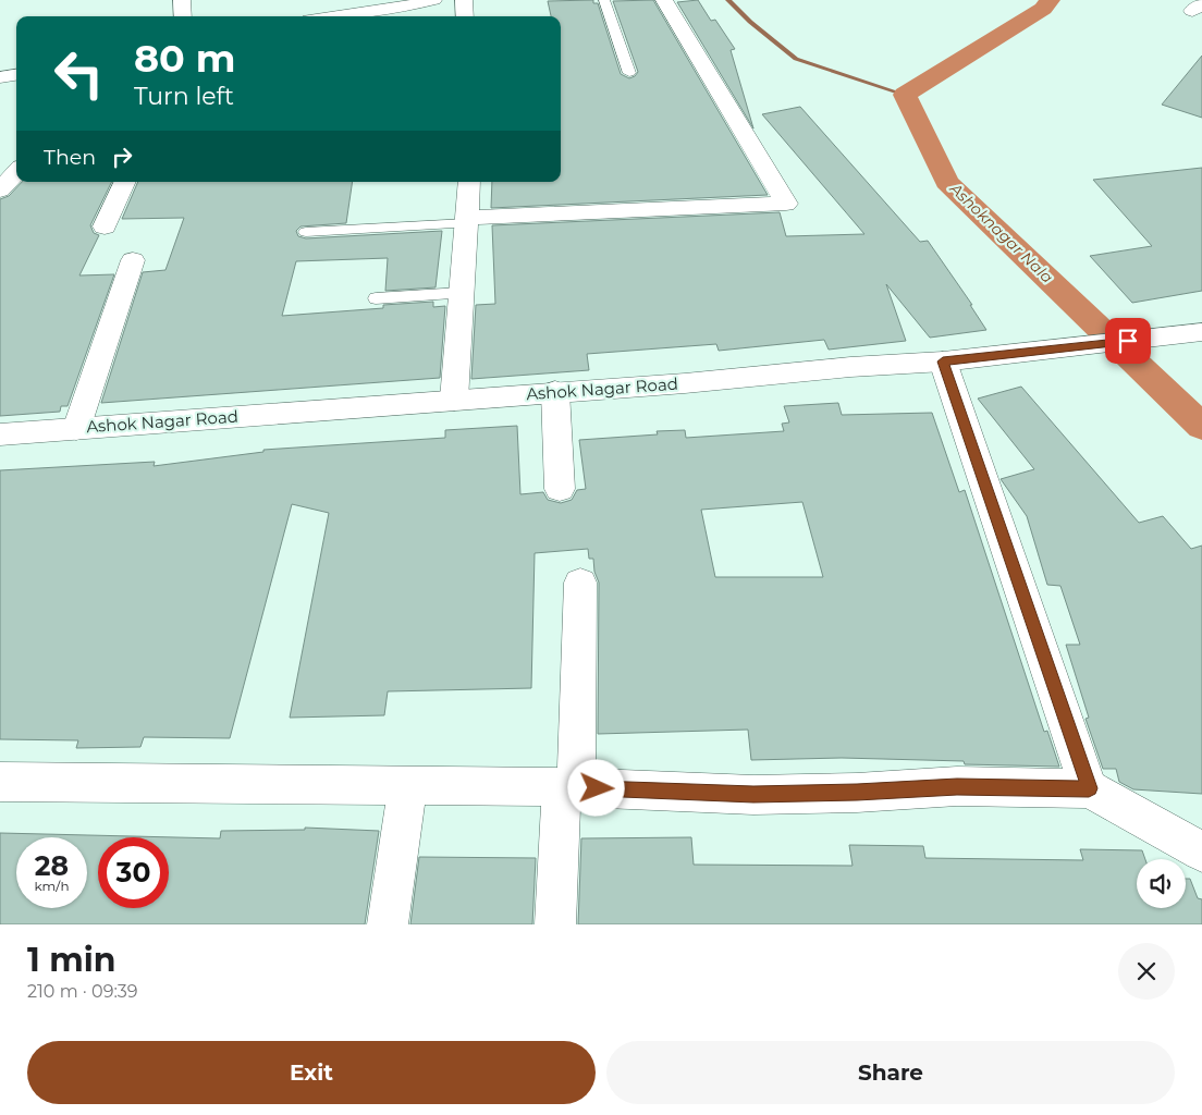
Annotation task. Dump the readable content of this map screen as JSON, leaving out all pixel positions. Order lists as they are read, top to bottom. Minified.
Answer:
{"streets":{"street":["Ashok Nagar Road"]},"water":["Ashoknagar Nala"],"page":{"turn":["80 m","Turn left"],"then":"Then","speed":"28 km/h","limit":"30","heading":["1 min","210 m · 09:39"],"buttons":["Exit","Share"]}}
